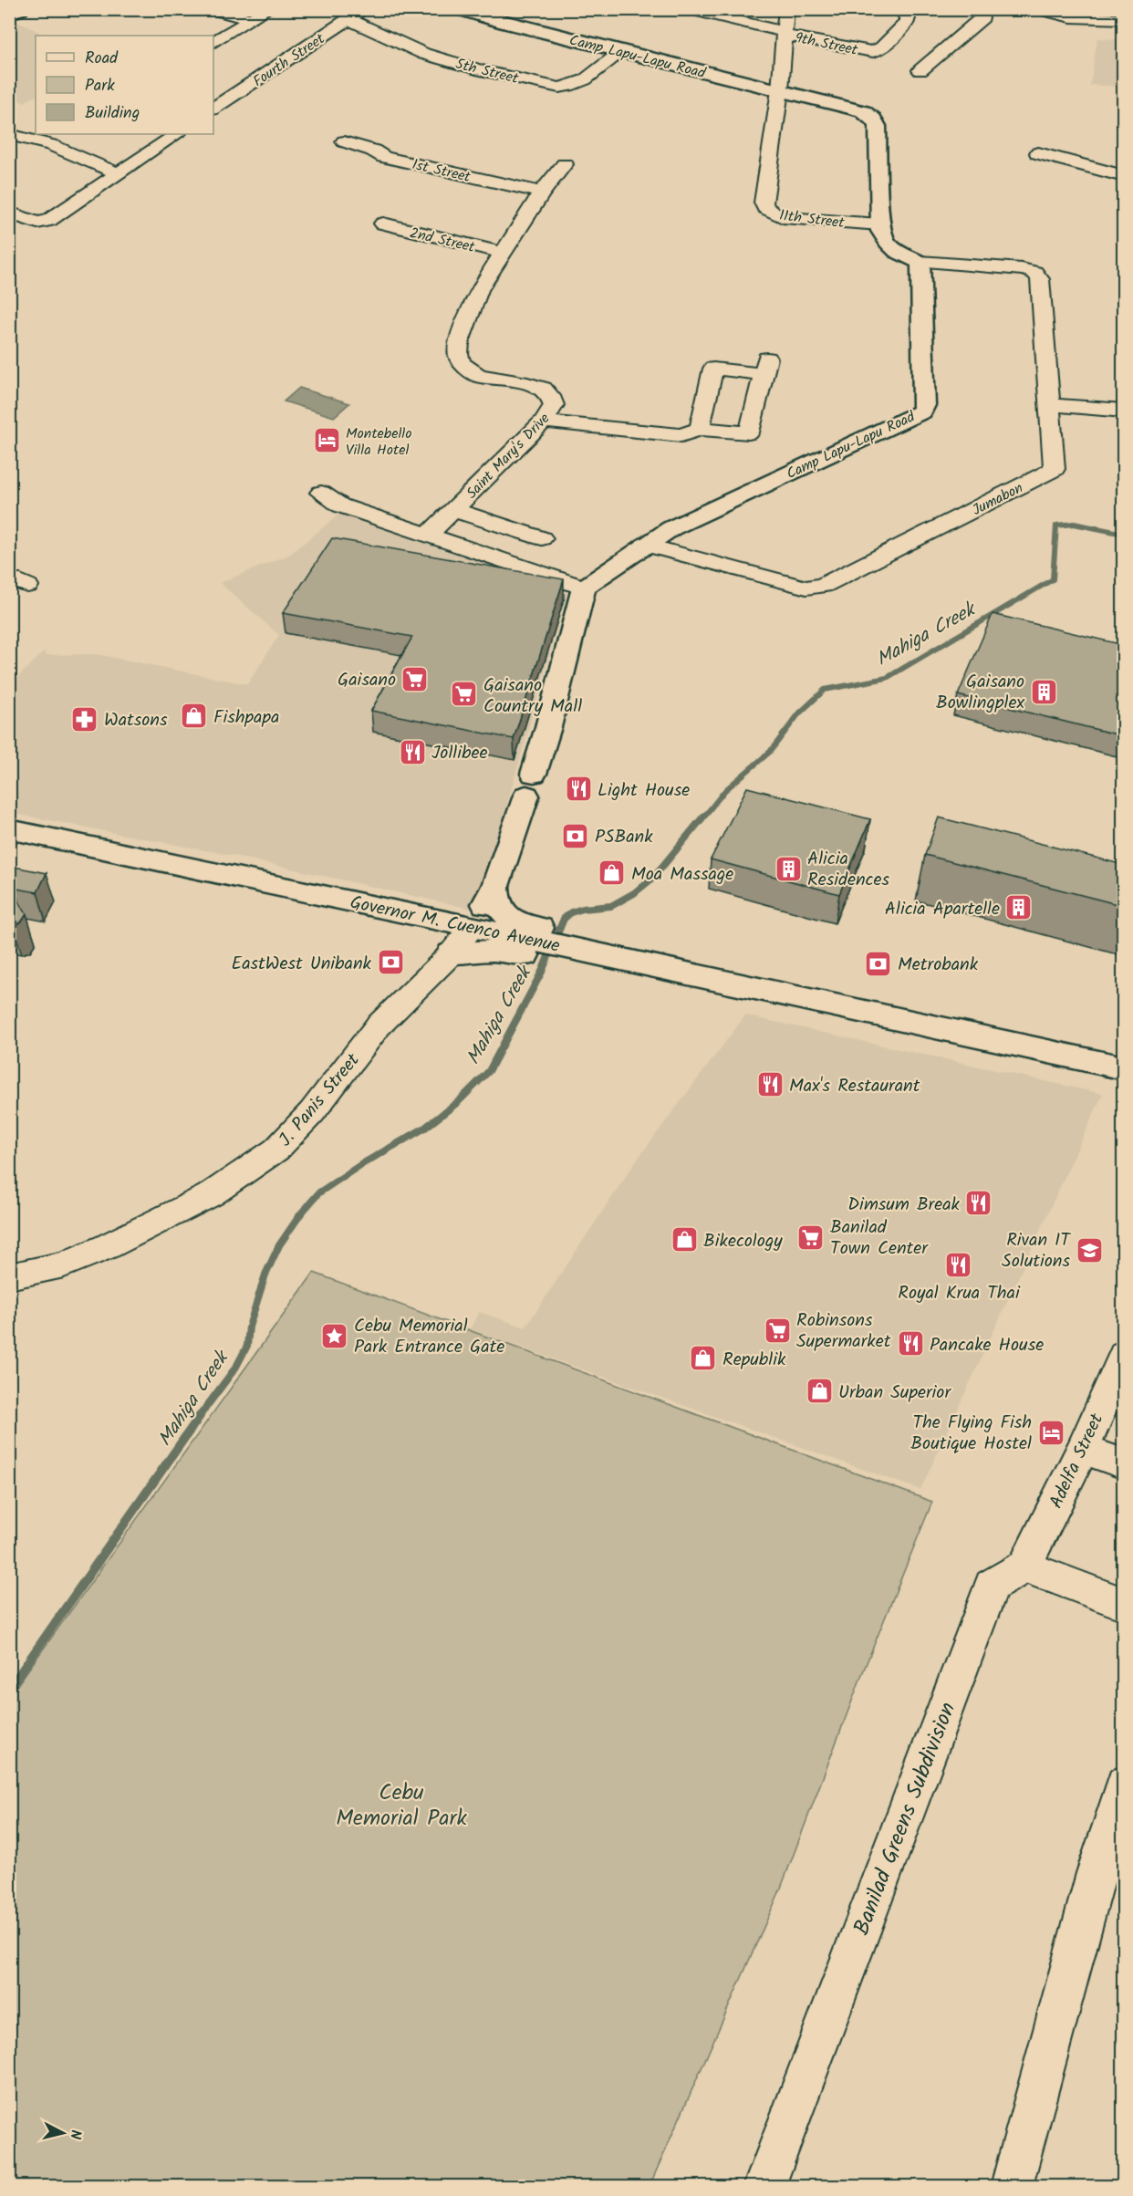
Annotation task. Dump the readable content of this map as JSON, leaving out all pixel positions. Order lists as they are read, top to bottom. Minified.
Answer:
{"streets":{"street":["9th Street","Camp Lapu-Lapu Road","Fourth Street","5th Street","1st Street","11th Street","2nd Street","Saint Mary's Drive","Jumabon","Governor M. Cuenco Avenue","J. Panis Street","Adelfa Street","Banilad Greens Subdivision"]},"crossings":[["9th Street","Camp Lapu-Lapu Road"],["9th Street","11th Street"],["Camp Lapu-Lapu Road","5th Street"],["Camp Lapu-Lapu Road","11th Street"],["Camp Lapu-Lapu Road","Jumabon"],["Fourth Street","5th Street"],["1st Street","Saint Mary's Drive"],["2nd Street","Saint Mary's Drive"],["Governor M. Cuenco Avenue","J. Panis Street"],["Adelfa Street","Banilad Greens Subdivision"]],"water":["Mahiga Creek"],"parks":["Cebu Memorial Park"],"places":{"hotel":["Montebello Villa Hotel","The Flying Fish Boutique Hostel"],"supermarket":["Gaisano","Gaisano Country Mall","Banilad Town Center","Robinsons Supermarket"],"building":["Gaisano Bowlingplex","Alicia Residences","Alicia Apartelle"],"shop":["Fishpapa","Moa Massage","Bikecology","Republik","Urban Superior"],"pharmacy":["Watsons"],"restaurant":["Jollibee","Light House","Max's Restaurant","Dimsum Break","Royal Krua Thai","Pancake House"],"bank":["PSBank","EastWest Unibank","Metrobank"],"school or university":["Rivan IT Solutions"],"place":["Cebu Memorial Park Entrance Gate"]},"legend":["Road","Park","Building"],"north":"right"}
